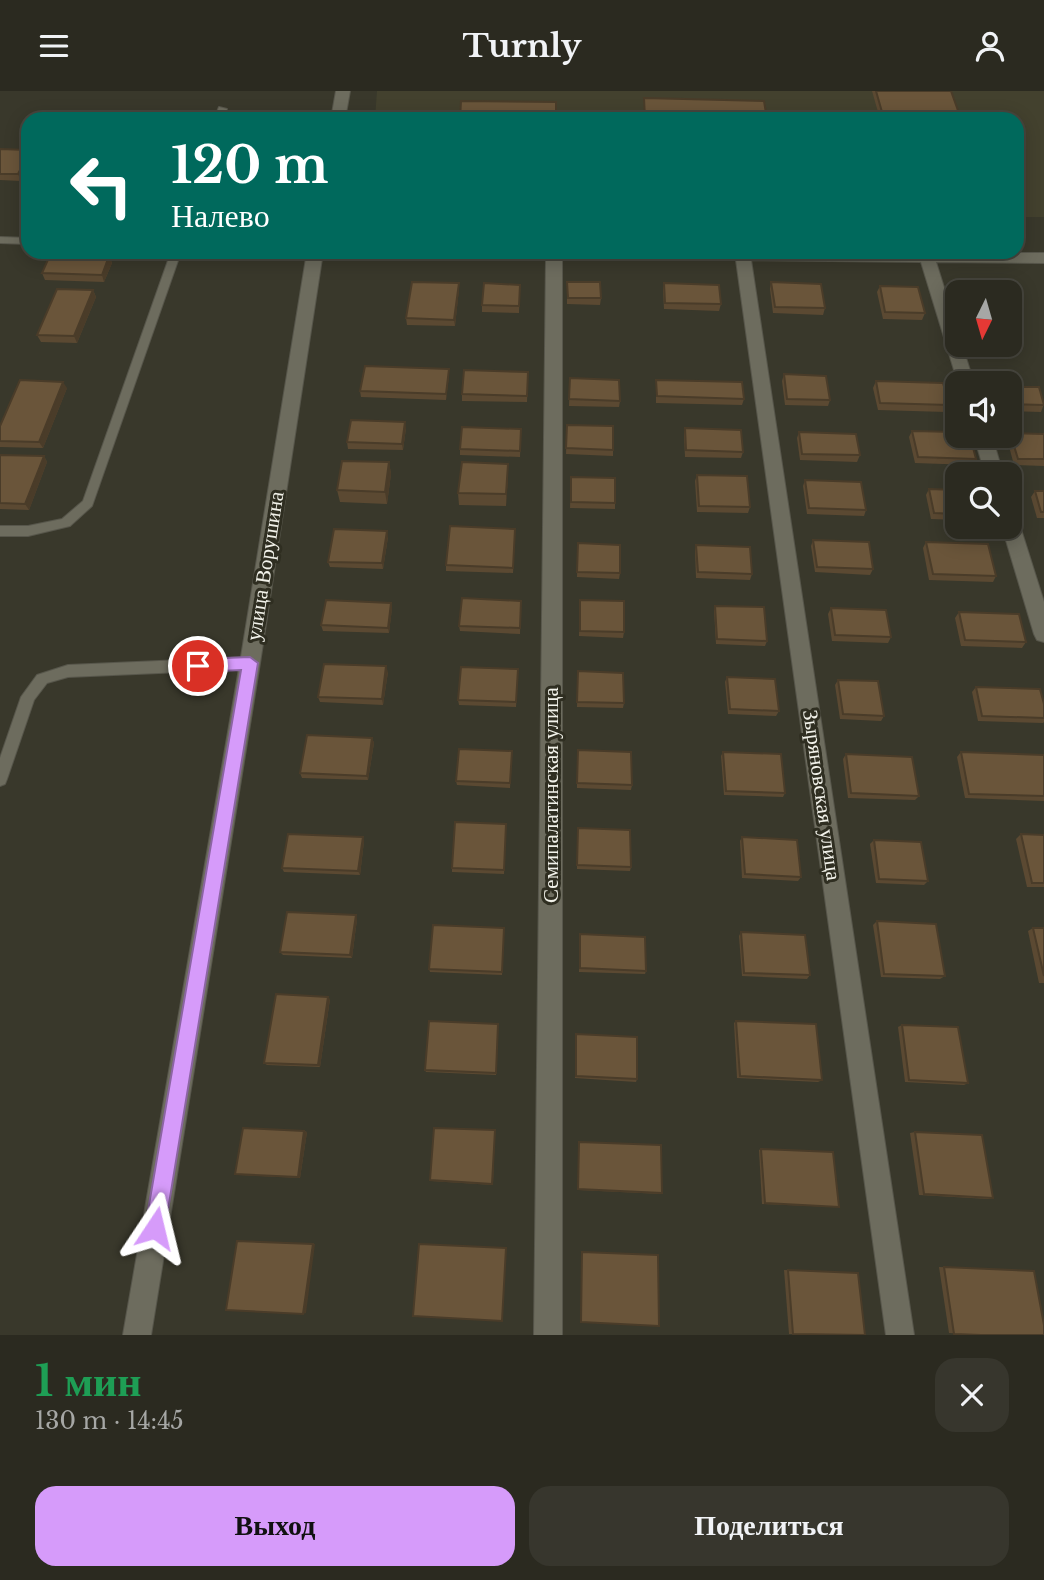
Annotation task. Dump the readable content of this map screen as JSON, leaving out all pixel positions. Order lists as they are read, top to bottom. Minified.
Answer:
{"streets":{"street":["улица Ворушина","Семипалатинская улица","Зыряновская улица"]},"north":"bottom","page":{"header":"Turnly","turn":["120 m","Налево"],"heading":["1 мин","130 m · 14:45"],"buttons":["Выход","Поделиться"]}}
